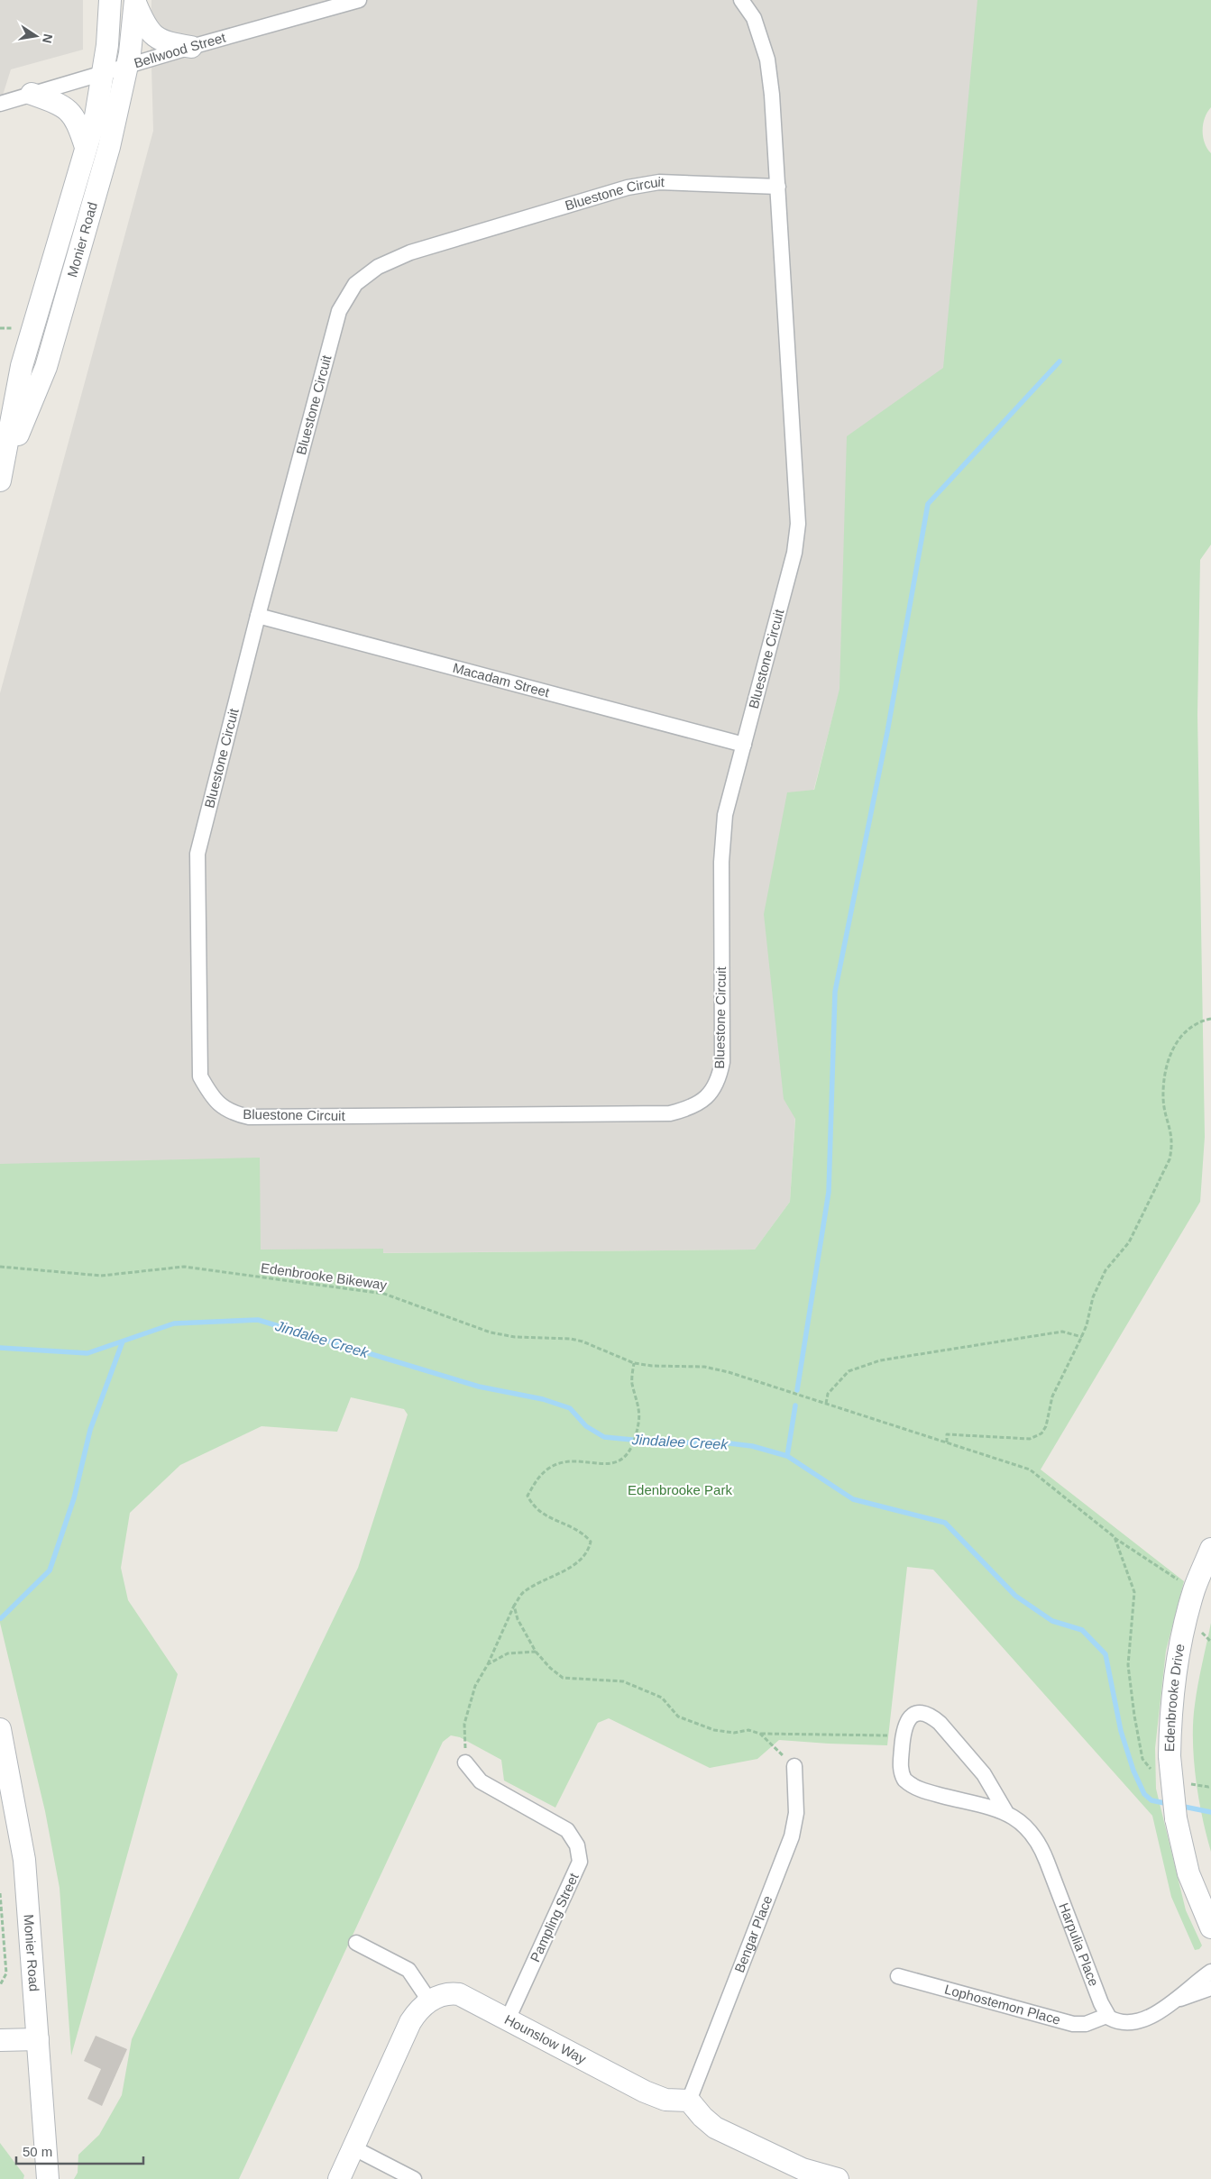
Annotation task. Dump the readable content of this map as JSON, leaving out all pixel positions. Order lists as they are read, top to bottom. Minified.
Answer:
{"streets":{"main road":["Monier Road","Edenbrooke Drive","Hounslow Way"],"street":["Bellwood Street","Bluestone Circuit","Macadam Street","Pampling Street","Bengar Place","Harpulia Place","Lophostemon Place"],"path":["Edenbrooke Bikeway"]},"crossings":[["Bellwood Street","Monier Road"],["Bluestone Circuit","Macadam Street"],["Pampling Street","Hounslow Way"],["Bengar Place","Hounslow Way"],["Harpulia Place","Lophostemon Place"]],"water":["Jindalee Creek"],"parks":["Edenbrooke Park"],"scale_bar":"50 m","north":"right"}
